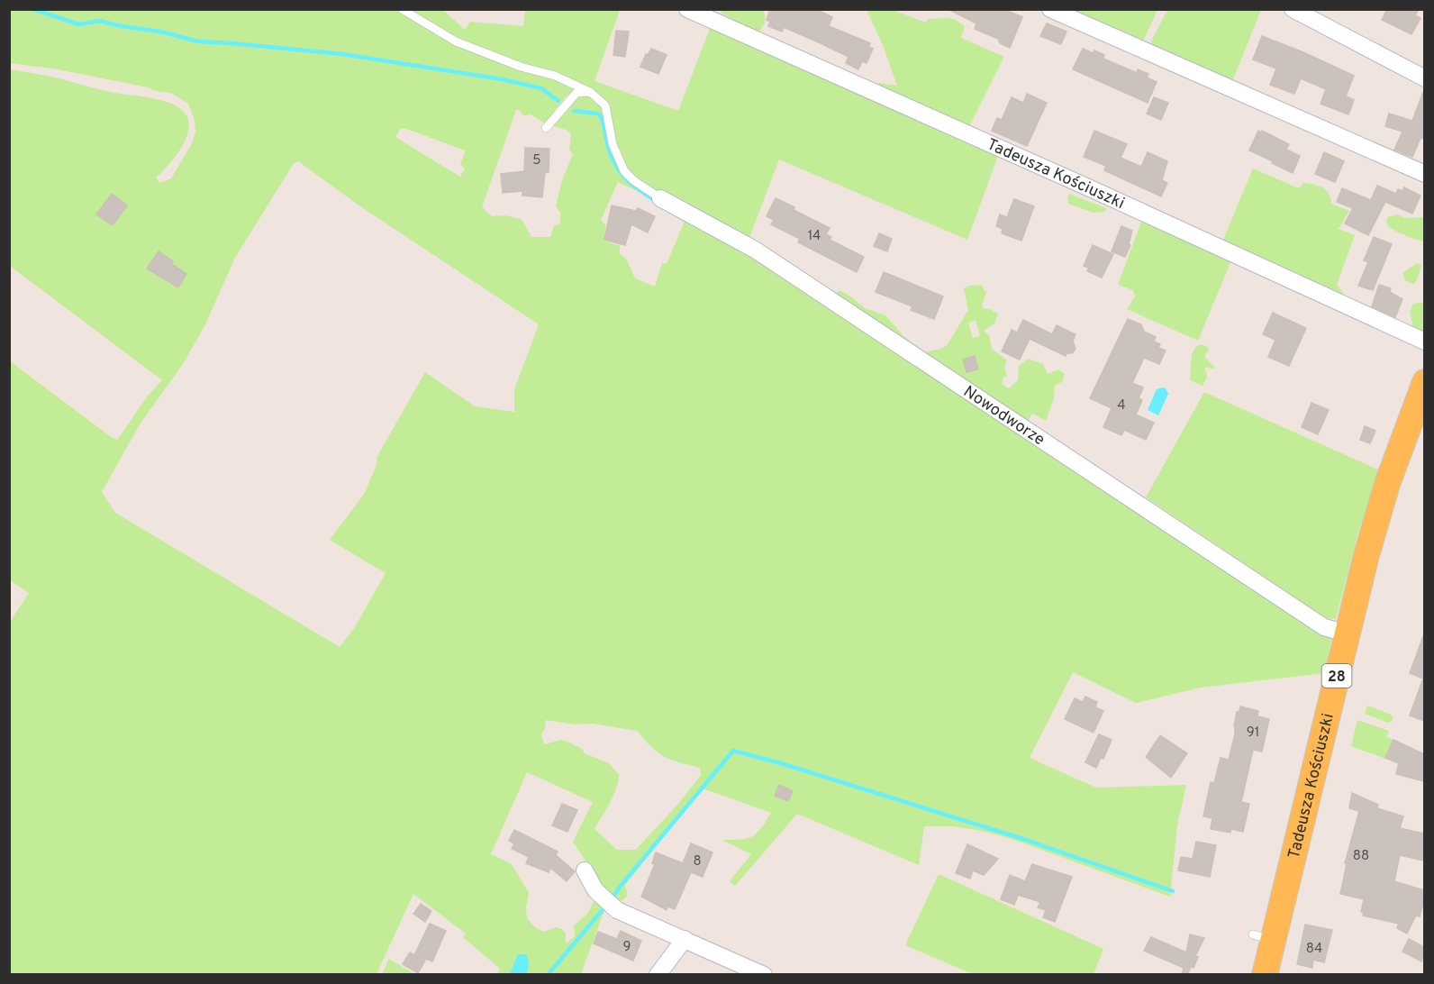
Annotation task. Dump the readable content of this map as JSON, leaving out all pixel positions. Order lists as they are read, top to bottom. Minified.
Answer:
{"streets":{"main road":["Tadeusza Kościuszki","28"],"street":["Nowodworze"]},"crossings":[["Tadeusza Kościuszki","Nowodworze"]],"house_numbers":["5","14","4","91","88","8","9","84"]}
